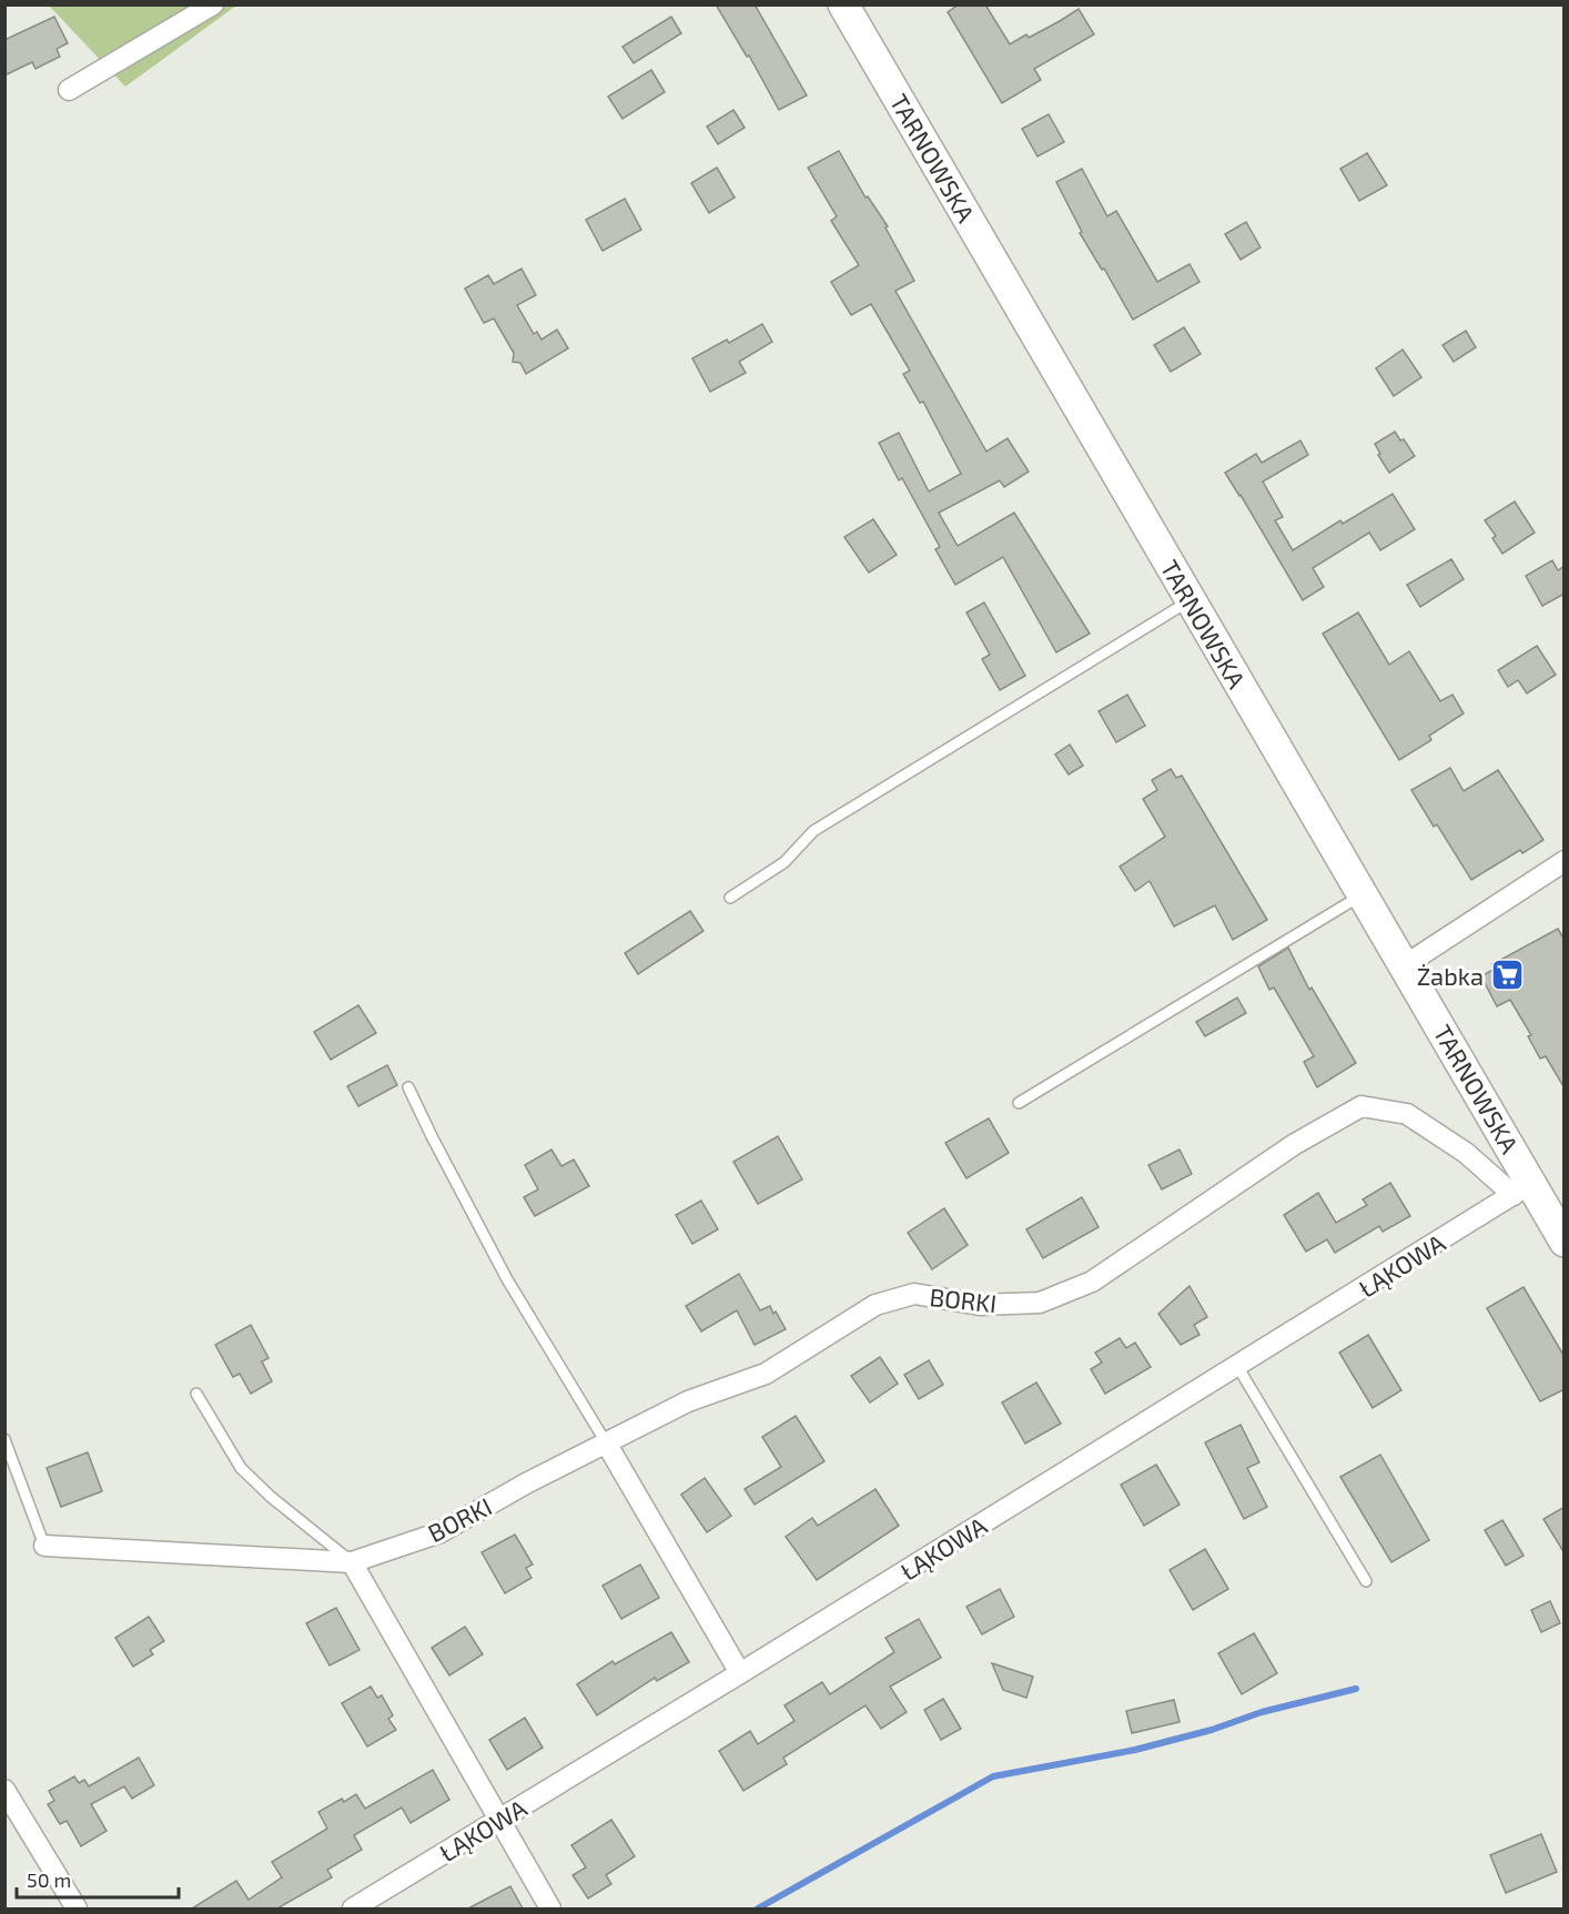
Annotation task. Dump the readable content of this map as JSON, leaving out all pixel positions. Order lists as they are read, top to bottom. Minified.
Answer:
{"streets":{"street":["TARNOWSKA","ŁĄKOWA","BORKI"]},"crossings":[["TARNOWSKA","ŁĄKOWA"],["TARNOWSKA","BORKI"],["ŁĄKOWA","BORKI"]],"places":{"supermarket":["Żabka"]},"scale_bar":"50 m"}
